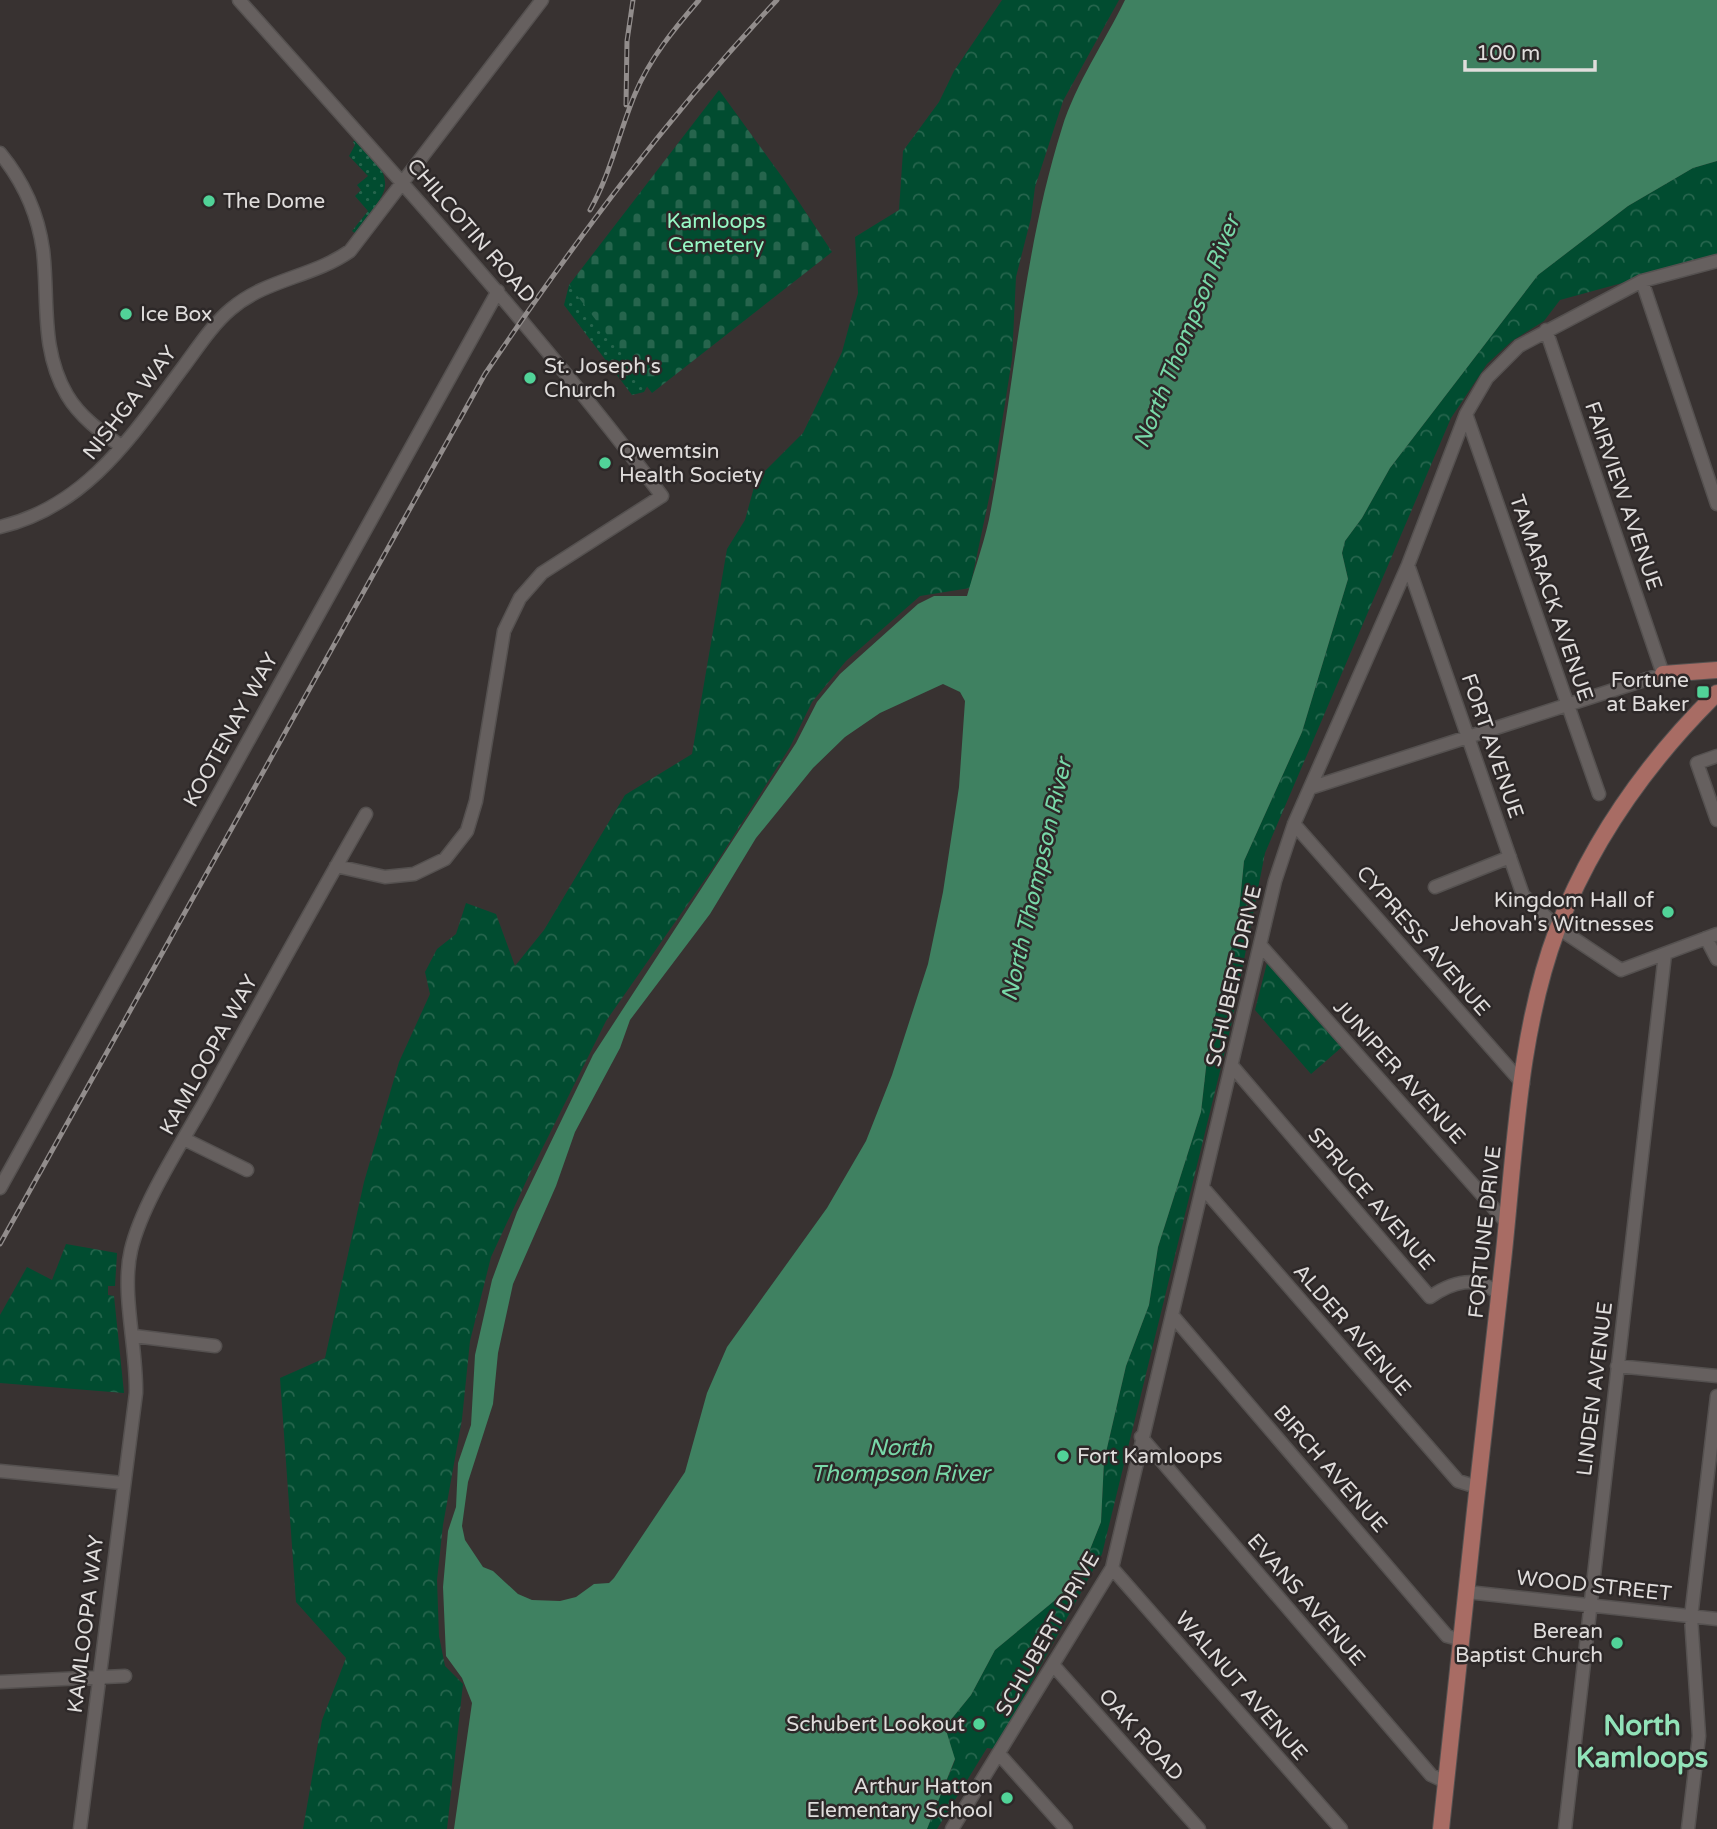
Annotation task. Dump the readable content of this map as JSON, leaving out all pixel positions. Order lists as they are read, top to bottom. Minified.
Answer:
{"streets":{"main road":["FORTUNE DRIVE"],"street":["CHILCOTIN ROAD","NISHGA WAY","FAIRVIEW AVENUE","TAMARACK AVENUE","KOOTENAY WAY","FORT AVENUE","CYPRESS AVENUE","SCHUBERT DRIVE","KAMLOOPA WAY","JUNIPER AVENUE","SPRUCE AVENUE","ALDER AVENUE","LINDEN AVENUE","BIRCH AVENUE","WOOD STREET","EVANS AVENUE","WALNUT AVENUE","OAK ROAD"]},"crossings":[["CHILCOTIN ROAD","NISHGA WAY"],["CHILCOTIN ROAD","KOOTENAY WAY"],["CHILCOTIN ROAD","KAMLOOPA WAY"],["FAIRVIEW AVENUE","SCHUBERT DRIVE"],["TAMARACK AVENUE","SCHUBERT DRIVE"],["FORT AVENUE","SCHUBERT DRIVE"],["FORT AVENUE","FORTUNE DRIVE"],["FORT AVENUE","LINDEN AVENUE"],["CYPRESS AVENUE","SCHUBERT DRIVE"],["CYPRESS AVENUE","FORTUNE DRIVE"],["SCHUBERT DRIVE","JUNIPER AVENUE"],["SCHUBERT DRIVE","SPRUCE AVENUE"],["SCHUBERT DRIVE","ALDER AVENUE"],["SCHUBERT DRIVE","BIRCH AVENUE"],["SCHUBERT DRIVE","EVANS AVENUE"],["SCHUBERT DRIVE","WALNUT AVENUE"],["SCHUBERT DRIVE","OAK ROAD"],["JUNIPER AVENUE","FORTUNE DRIVE"],["SPRUCE AVENUE","FORTUNE DRIVE"],["FORTUNE DRIVE","ALDER AVENUE"],["FORTUNE DRIVE","BIRCH AVENUE"],["FORTUNE DRIVE","WOOD STREET"],["FORTUNE DRIVE","EVANS AVENUE"],["LINDEN AVENUE","WOOD STREET"]],"districts":["North Kamloops"],"water":["North Thompson River"],"parks":["Kamloops Cemetery"],"places":{"other":["The Dome","Ice Box","St. Joseph's Church","Qwemtsin Health Society","Kingdom Hall of Jehovah's Witnesses","Fort Kamloops","Berean Baptist Church","Schubert Lookout","Arthur Hatton Elementary School"],"transit":["Fortune at Baker"]},"scale_bar":"100 m"}
